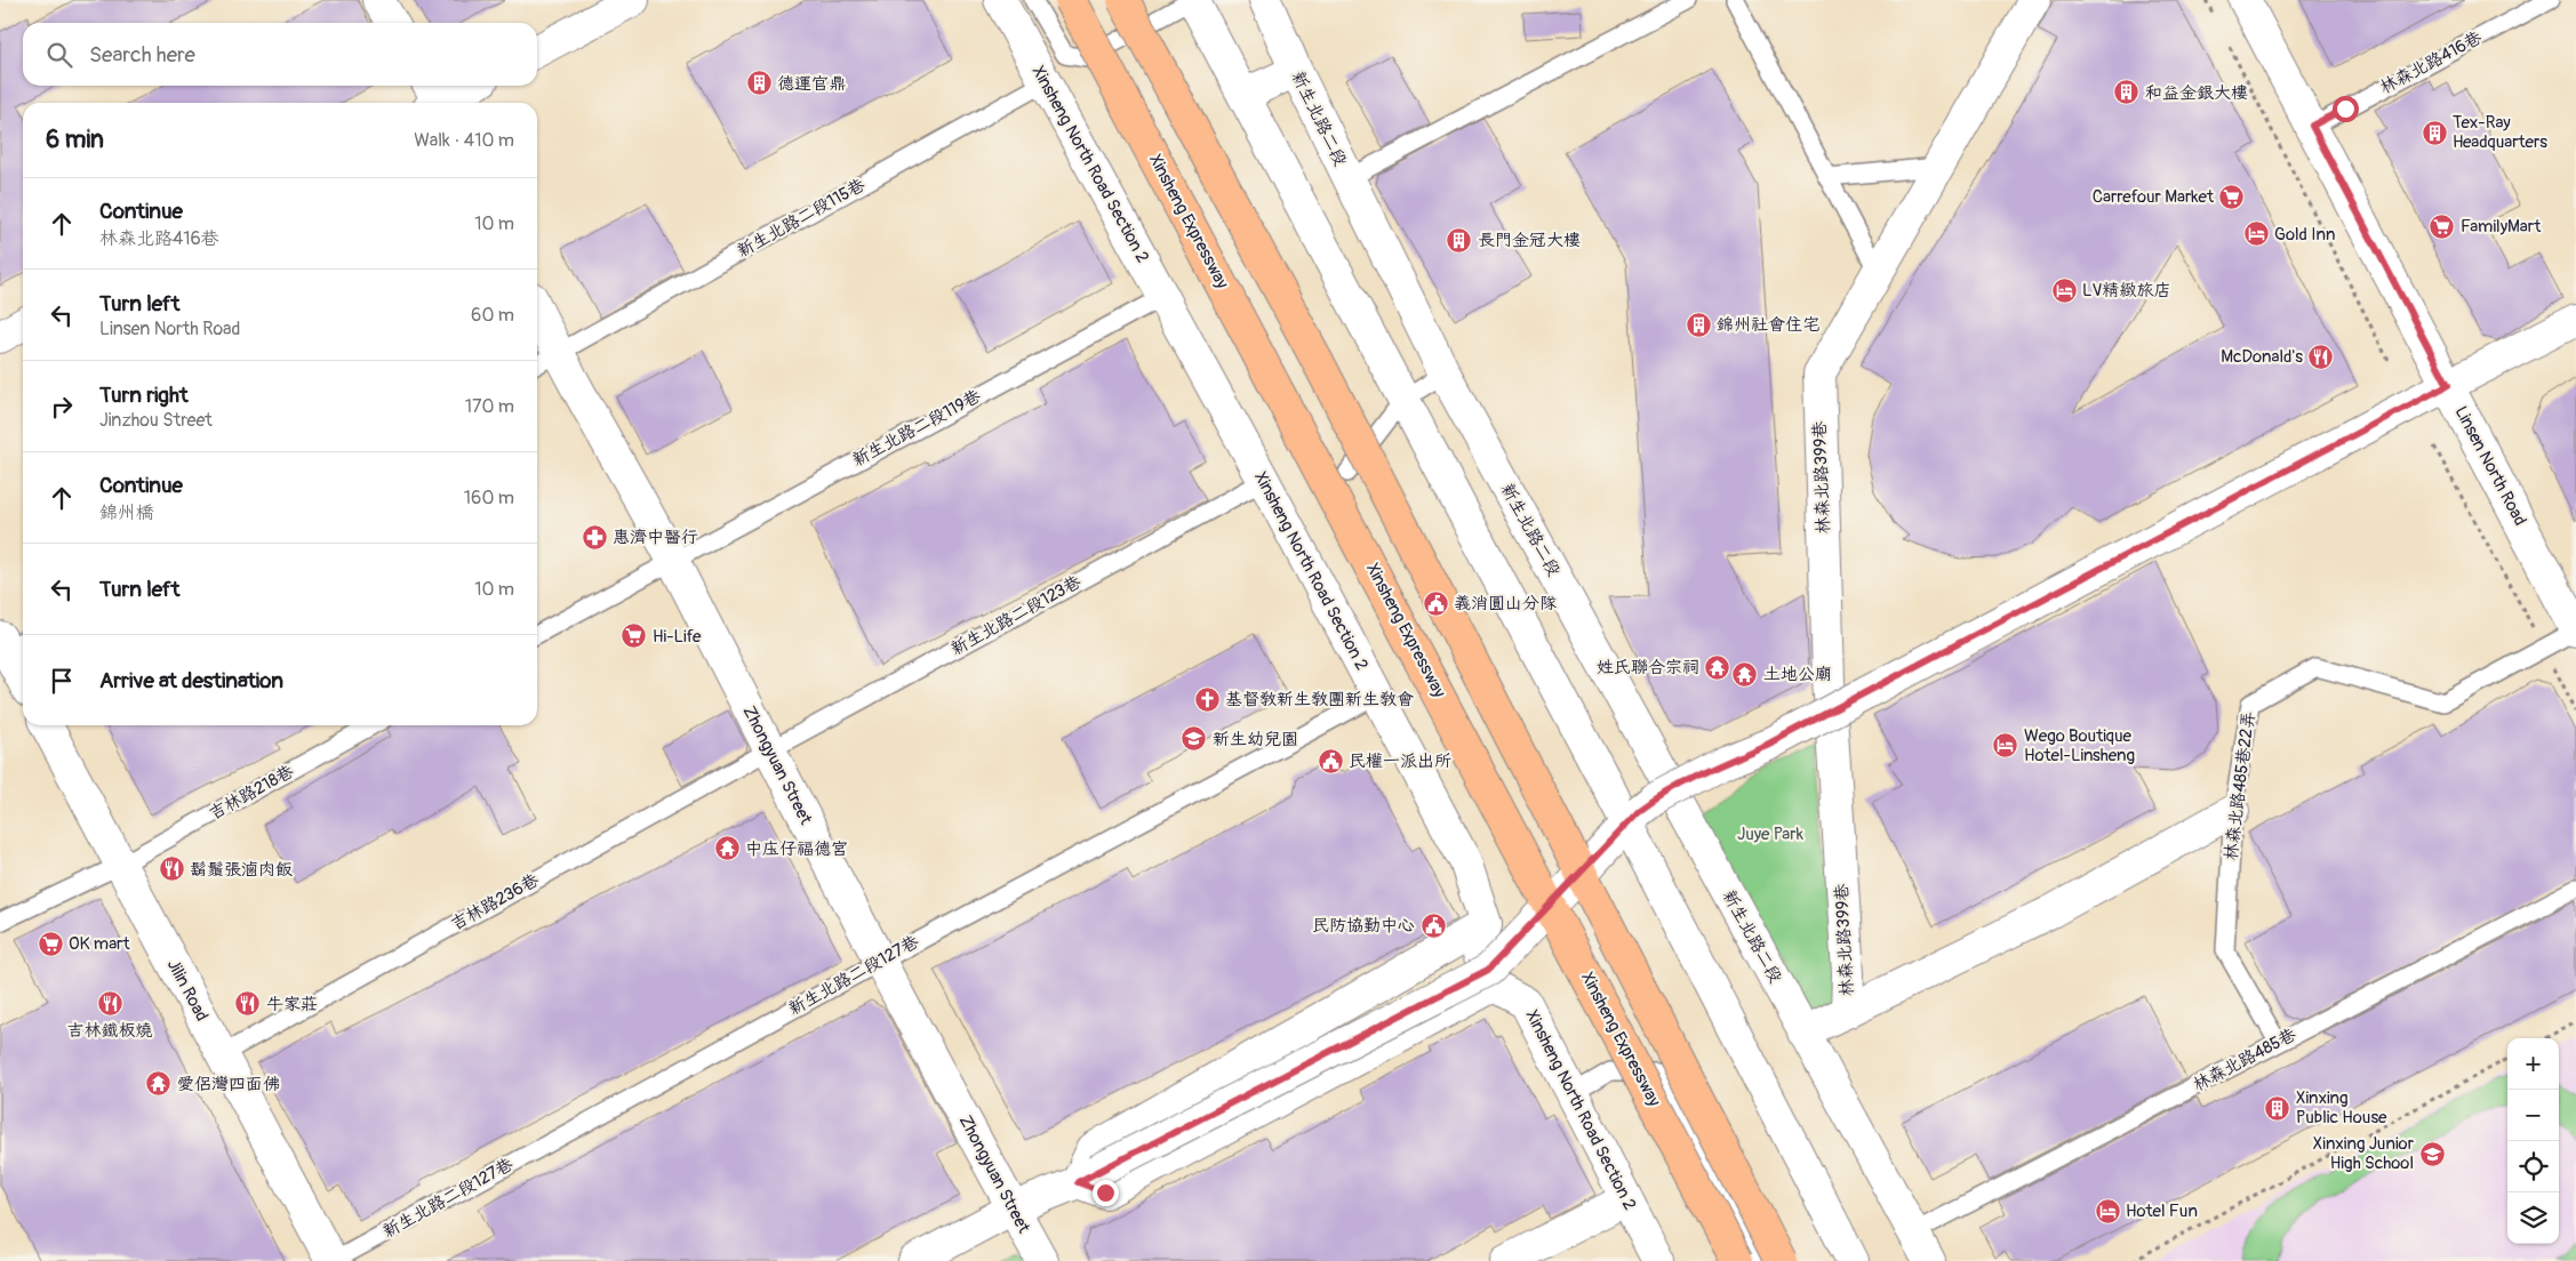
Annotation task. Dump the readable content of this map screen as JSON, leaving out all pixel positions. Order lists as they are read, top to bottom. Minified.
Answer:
{"streets":{"highway":["Xinsheng Expressway"],"street":["新生北路二段","Xinsheng North Road Section 2","Linsen North Road","林森北路399巷","Zhongyuan Street","Jilin Road"],"lane":["林森北路416巷","新生北路二段115巷","新生北路二段119巷","新生北路二段123巷","林森北路485巷22弄","吉林路218巷","吉林路236巷","新生北路二段127巷","林森北路485巷"]},"crossings":[["林森北路416巷","Linsen North Road"],["新生北路二段","林森北路485巷"],["Xinsheng North Road Section 2","新生北路二段115巷"],["Xinsheng North Road Section 2","新生北路二段119巷"],["Xinsheng North Road Section 2","新生北路二段123巷"],["Xinsheng North Road Section 2","新生北路二段127巷"],["新生北路二段115巷","Zhongyuan Street"],["新生北路二段119巷","Zhongyuan Street"],["Linsen North Road","林森北路485巷22弄"],["新生北路二段123巷","Zhongyuan Street"],["新生北路二段123巷","吉林路236巷"],["Zhongyuan Street","吉林路236巷"],["Zhongyuan Street","新生北路二段127巷"],["林森北路485巷22弄","林森北路485巷"],["吉林路218巷","Jilin Road"],["吉林路236巷","Jilin Road"],["新生北路二段127巷","Jilin Road"]],"parks":["Juye Park"],"places":{"building":["德運官鼎","和益金銀大樓","Tex-Ray Headquarters","長門金冠大樓","錦州社會住宅","Xinxing Public House"],"supermarket":["Carrefour Market","FamilyMart","Hi-Life","OK mart"],"hotel":["Gold Inn","LV精緻旅店","Wego Boutique Hotel-Linsheng","Hotel Fun"],"restaurant":["McDonald's","鬍鬚張滷肉飯","吉林鐵板燒","牛家莊"],"pharmacy":["惠濟中醫行"],"public building":["義消圓山分隊","民權一派出所","民防協勤中心"],"temple":["姓氏聯合宗祠","土地公廟","中庒仔福德宮","愛侶灣四面佛"],"church":["基督教新生教團新生教會"],"school or university":["新生幼兒園","Xinxing Junior High School"]},"page":{"search":"Search here","heading":["6 min","Walk · 410 m"],"list":[["Continue","林森北路416巷","10 m"],["Turn left","Linsen North Road","60 m"],["Turn right","Jinzhou Street","170 m"],["Continue","錦州橋","160 m"],["Turn left","10 m"],"Arrive at destination"],"map_buttons":["+","−"]}}
